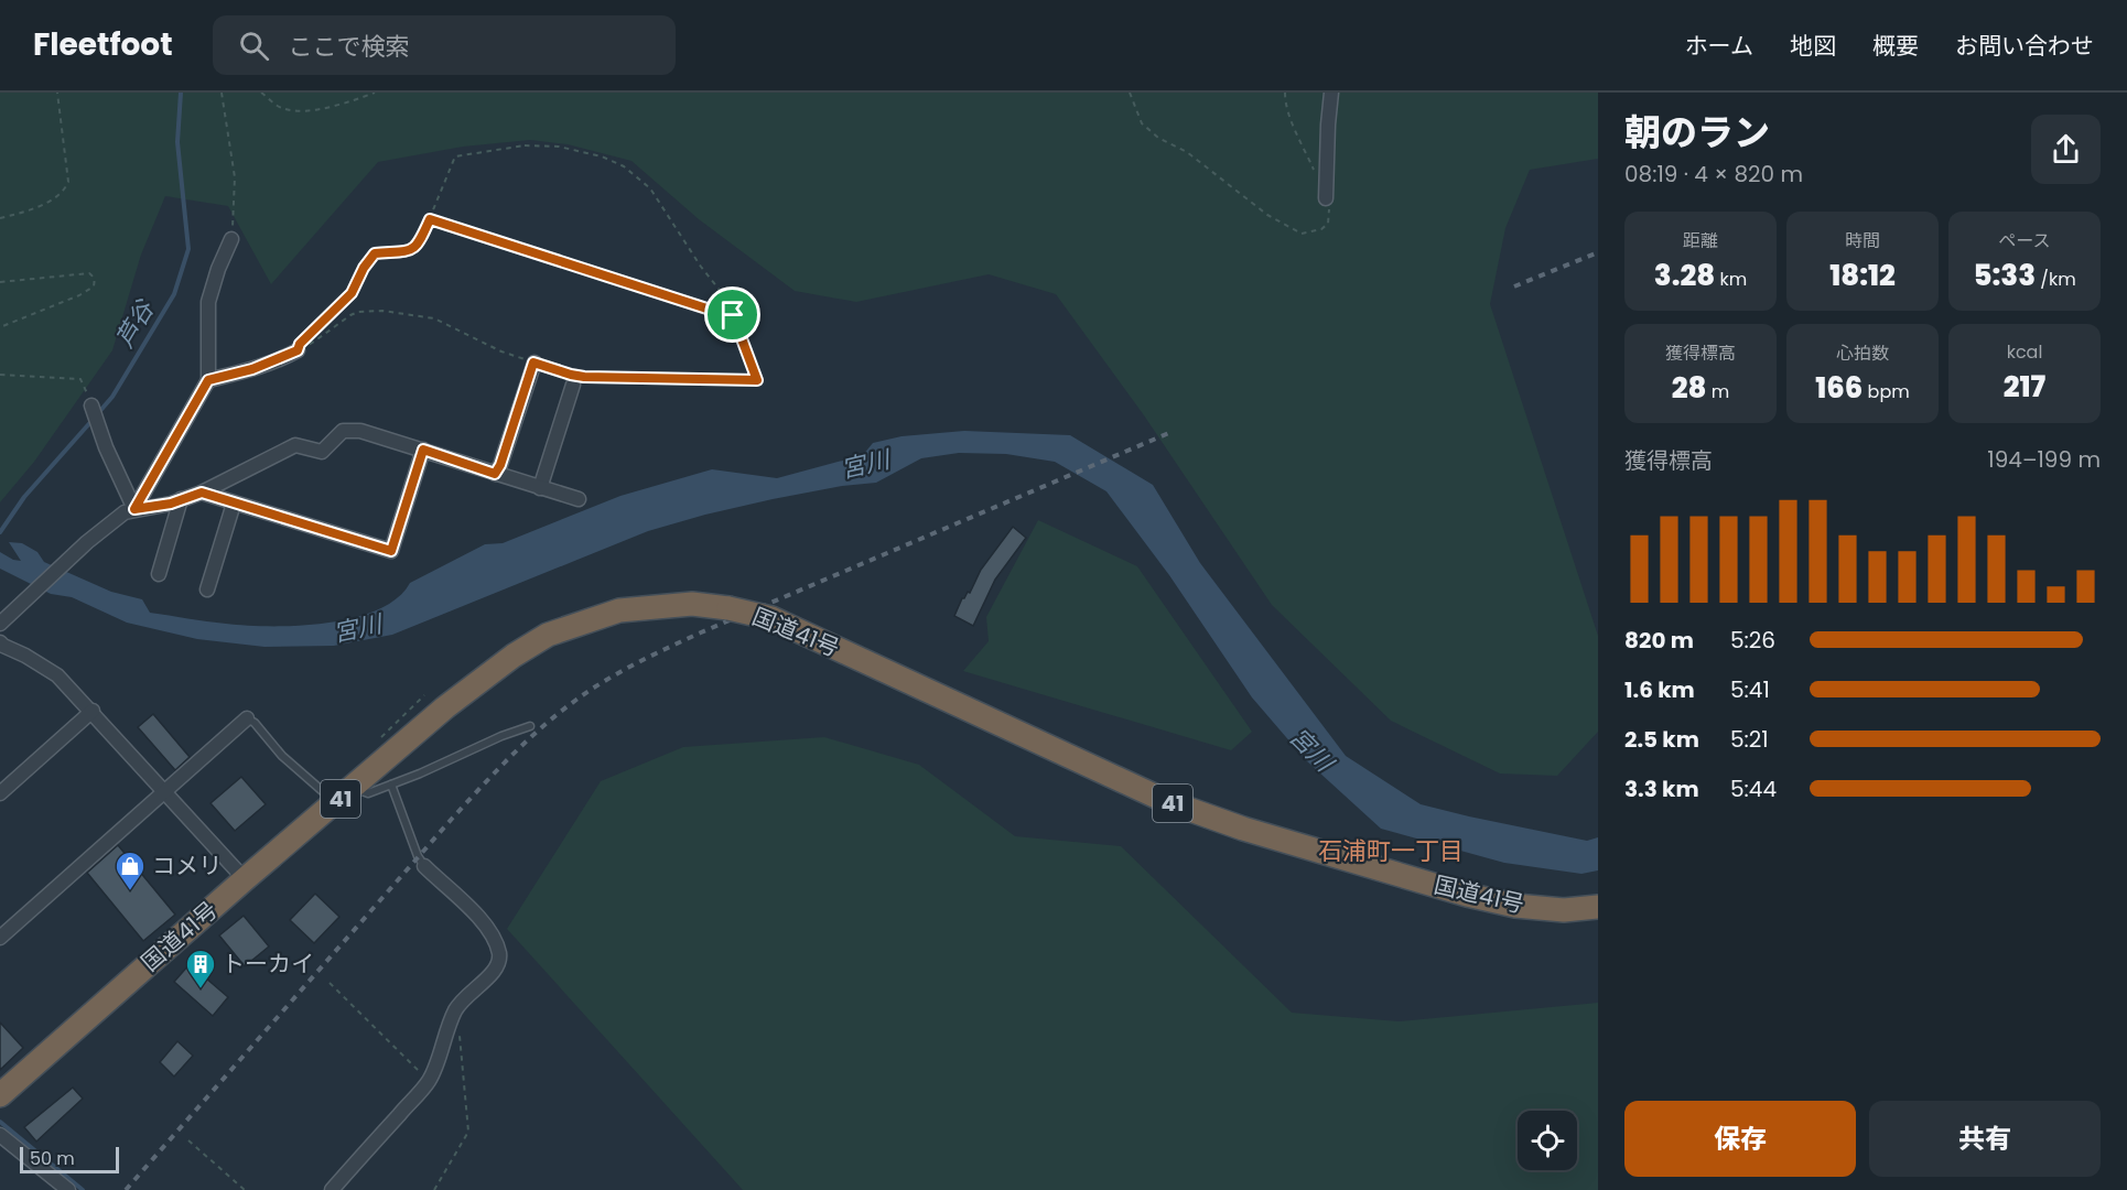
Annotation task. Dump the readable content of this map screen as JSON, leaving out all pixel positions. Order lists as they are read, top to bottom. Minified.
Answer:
{"streets":{"highway":["国道41号","41"]},"districts":["石浦町一丁目"],"water":["芦谷","宮川"],"places":{"shop":["コメリ"],"building":["トーカイ"]},"scale_bar":"50 m","page":{"header":"Fleetfoot","search":"ここで検索","nav":["ホーム","地図","概要","お問い合わせ"],"heading":["朝のラン","08:19 · 4 × 820 m"],"stats":[["距離","3.28 km"],["時間","18:12"],["ペース","5:33 /km"],["獲得標高","28 m"],["心拍数","166 bpm"],["kcal","217"]],"chart":["獲得標高","194–199 m"],"list":[{"name":"820 m","note":"5:26"},{"name":"1.6 km","note":"5:41"},{"name":"2.5 km","note":"5:21"},{"name":"3.3 km","note":"5:44"}],"buttons":["保存","共有"],"scale":"50 m"}}
